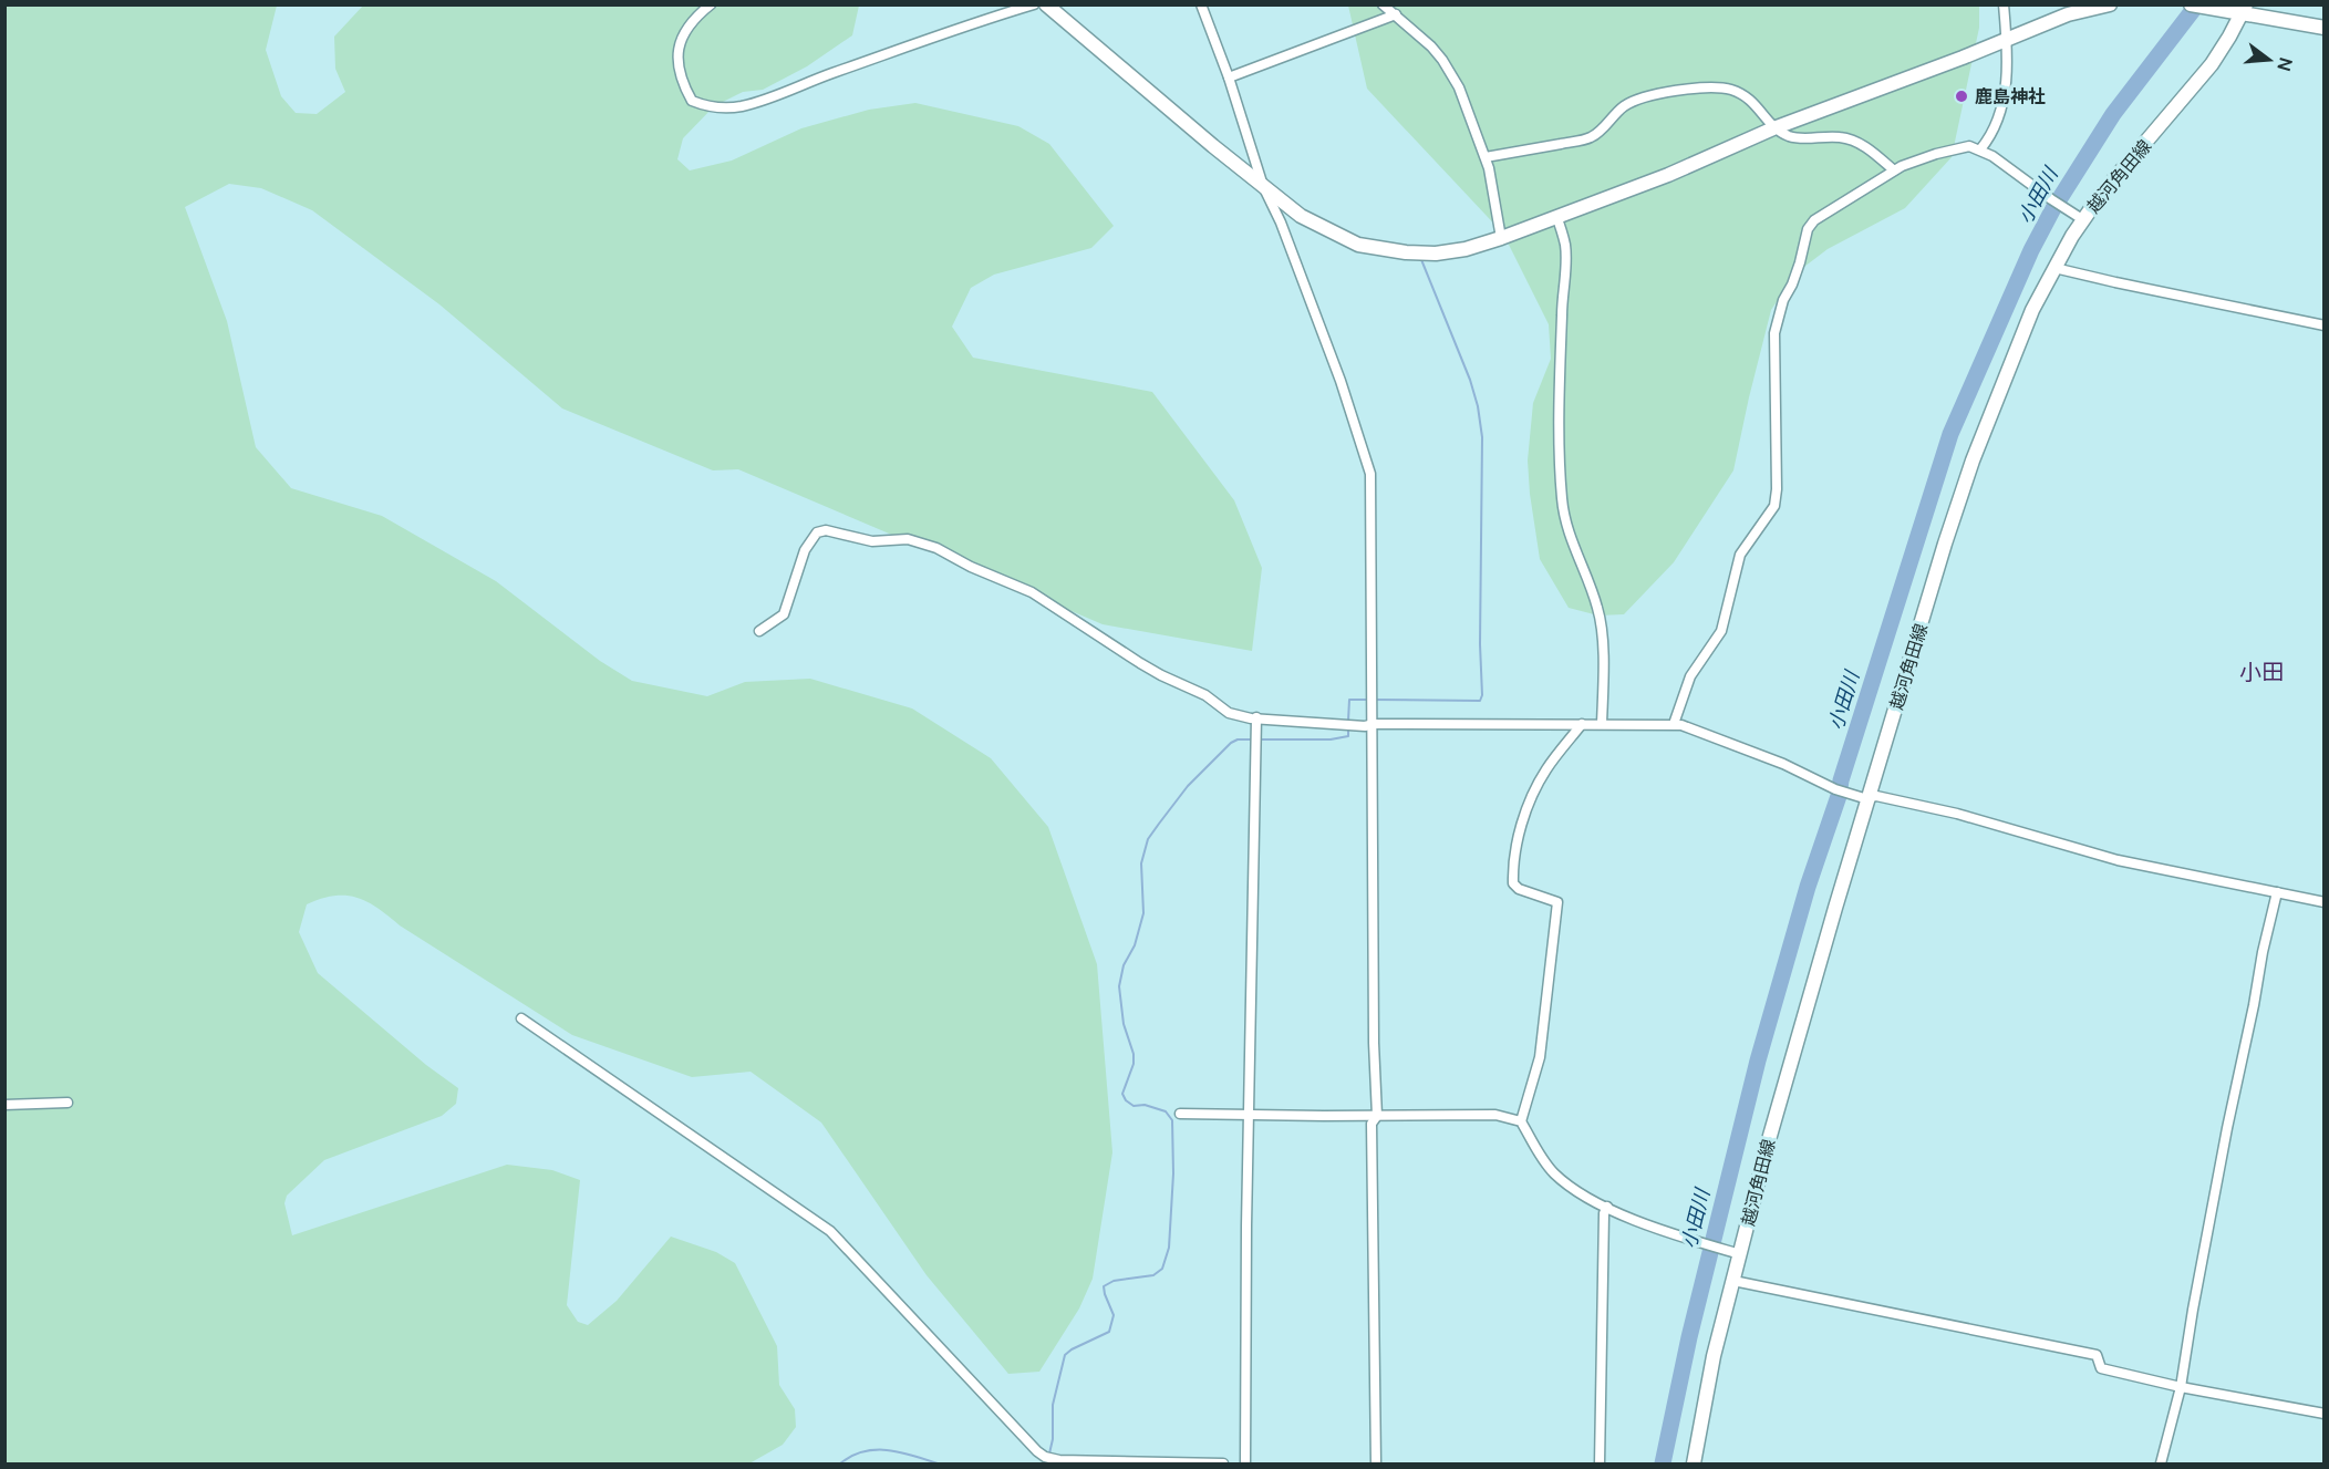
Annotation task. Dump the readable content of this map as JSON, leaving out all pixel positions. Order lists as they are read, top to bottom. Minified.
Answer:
{"streets":{"main road":["越河角田線"]},"districts":["小田"],"water":["小田川"],"places":["鹿島神社"],"north":"right"}
